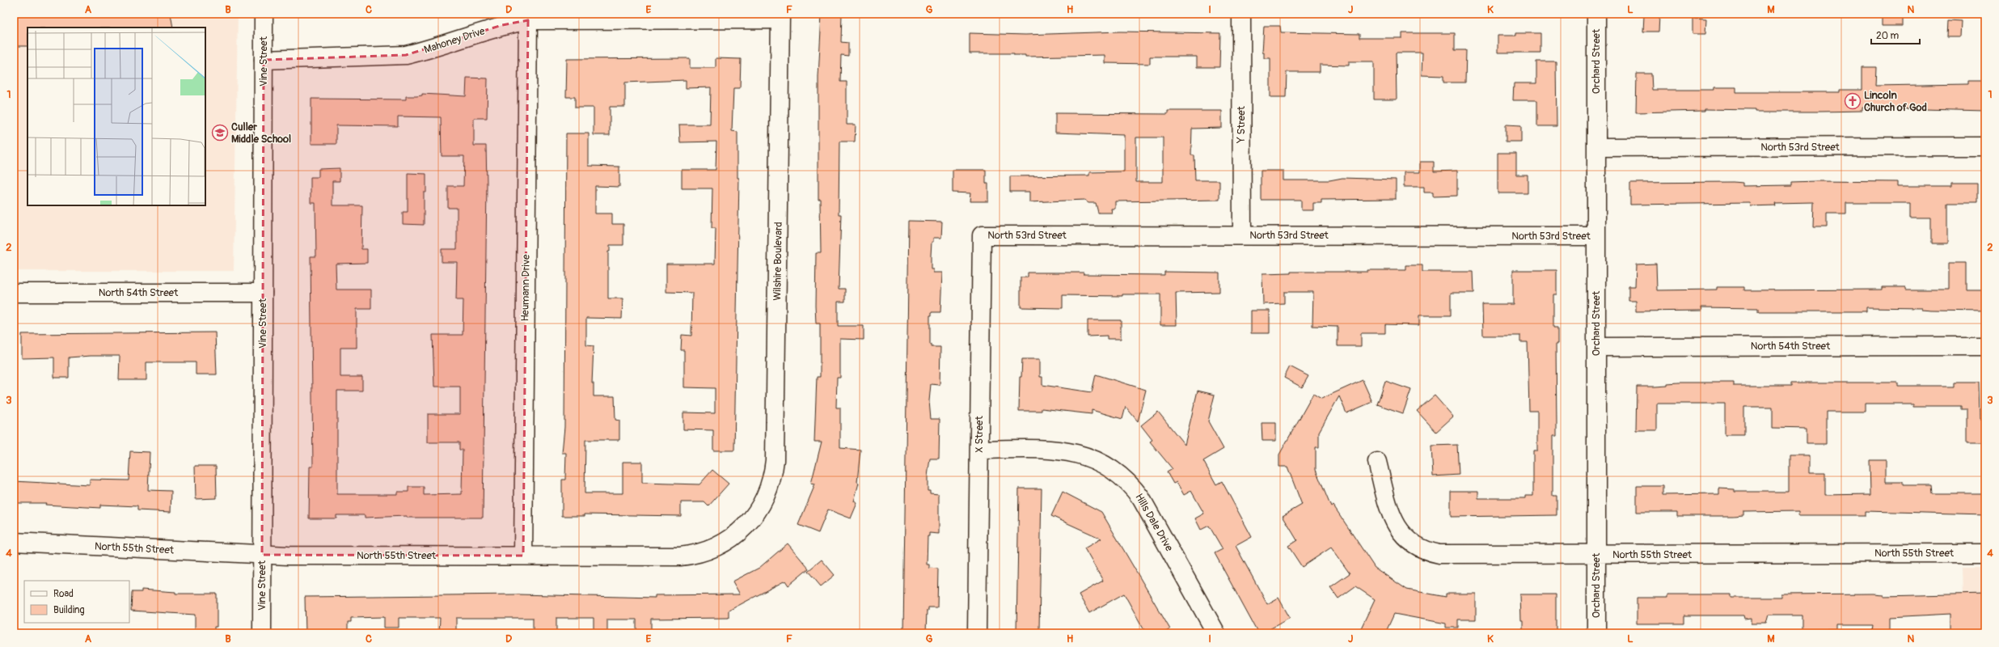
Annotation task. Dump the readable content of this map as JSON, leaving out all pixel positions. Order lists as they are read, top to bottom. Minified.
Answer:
{"streets":{"street":["Mahoney Drive","Vine Street","Orchard Street","Y Street","North 53rd Street","Wilshire Boulevard","Heumann Drive","North 54th Street","X Street","Hills Dale Drive","North 55th Street"]},"crossings":[["Mahoney Drive","Vine Street"],["Mahoney Drive","Wilshire Boulevard"],["Mahoney Drive","Heumann Drive"],["Vine Street","North 54th Street"],["Vine Street","North 55th Street"],["Orchard Street","North 53rd Street"],["Orchard Street","North 54th Street"],["Orchard Street","North 55th Street"],["Y Street","North 53rd Street"],["North 53rd Street","X Street"],["Wilshire Boulevard","North 55th Street"],["Heumann Drive","North 55th Street"],["X Street","Hills Dale Drive"]],"places":{"church":["Lincoln Church of God"],"school or university":["Culler Middle School"]},"legend":["Road","Building"],"scale_bar":"20 m","grid":{"columns":["A","B","C","D","E","F","G","H","I","J","K","L","M","N"],"rows":["1","2","3","4"]}}
